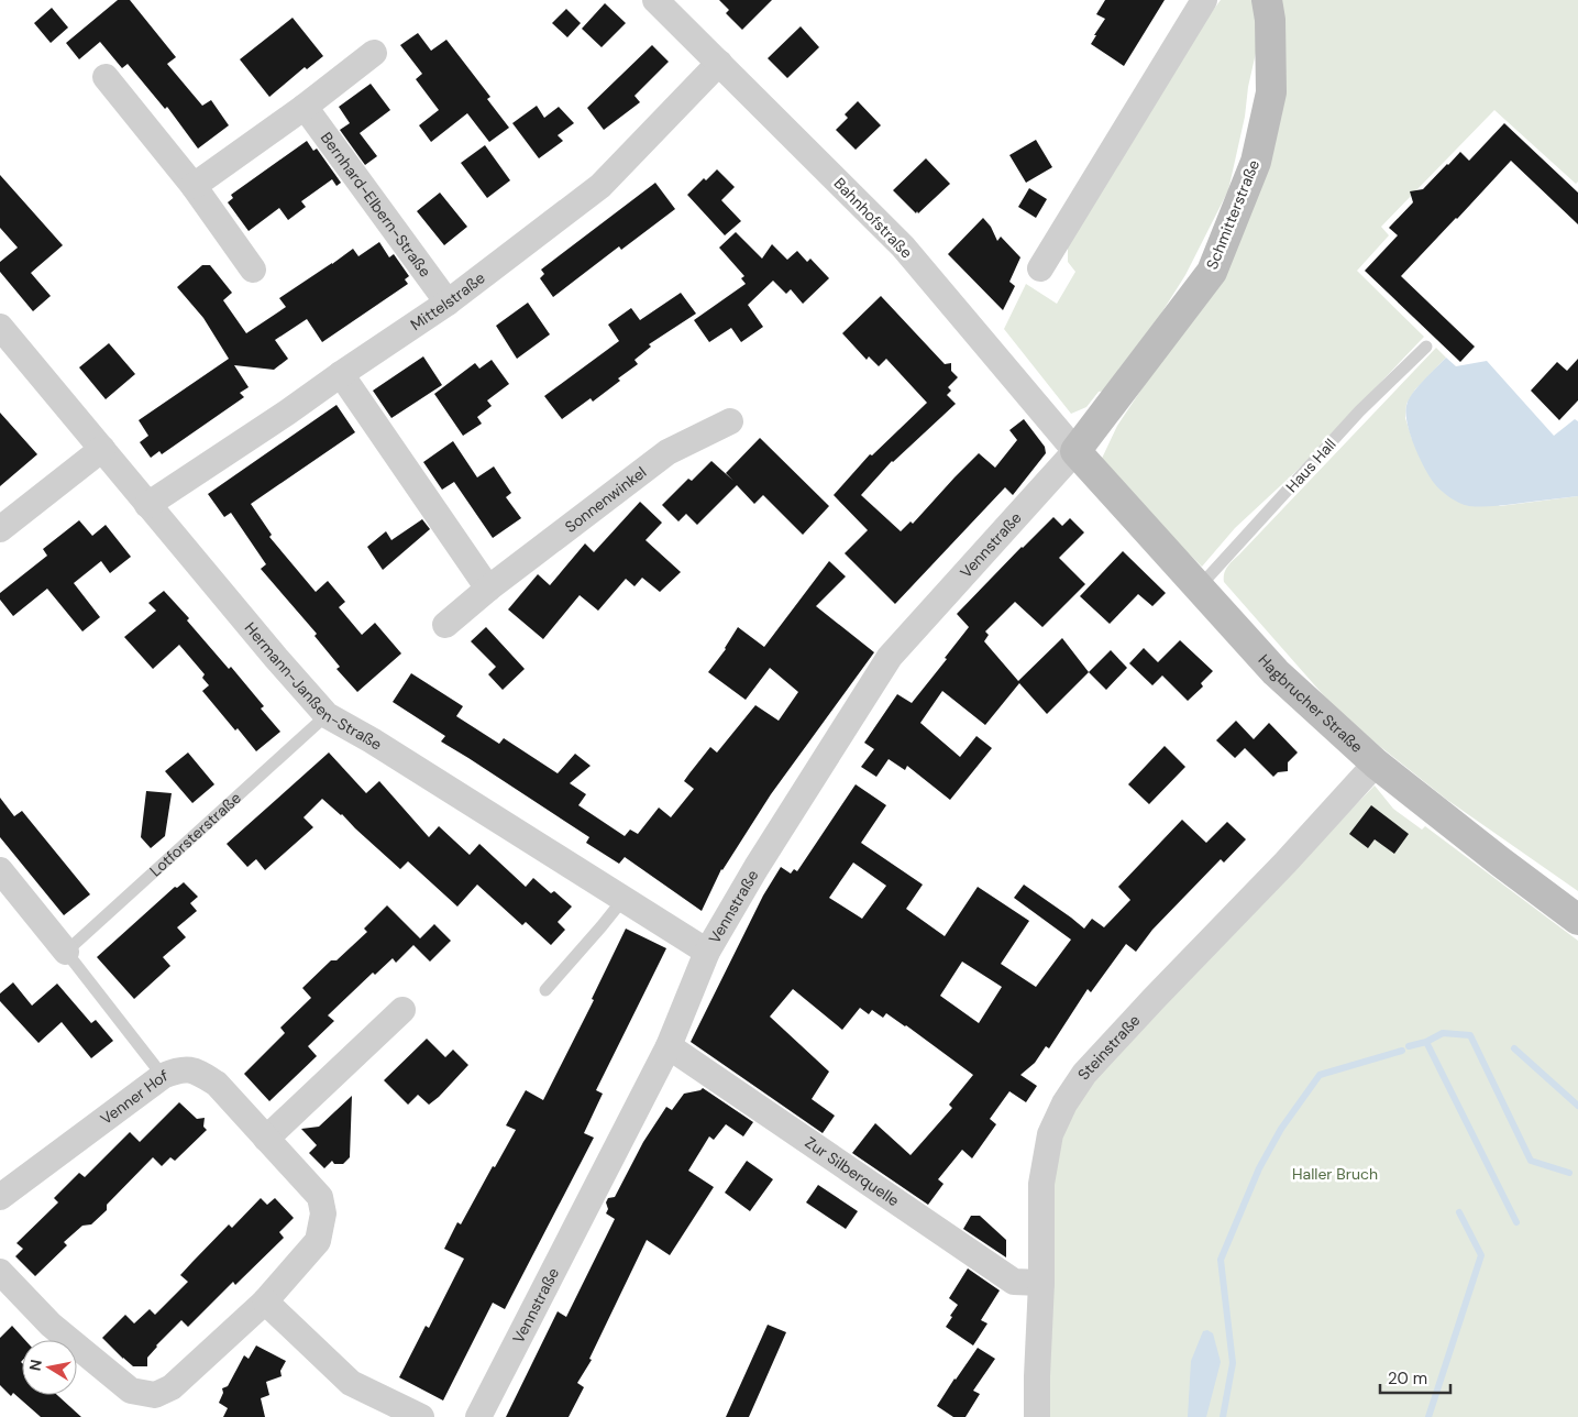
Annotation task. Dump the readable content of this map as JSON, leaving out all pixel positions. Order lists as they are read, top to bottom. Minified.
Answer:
{"streets":{"main road":["Schmitterstraße","Hagbrucher Straße"],"street":["Bernhard-Elbern-Straße","Bahnhofstraße","Mittelstraße","Sonnenwinkel","Vennstraße","Hermann-Janßen-Straße","Steinstraße","Venner Hof","Zur Silberquelle"],"lane":["Haus Hall","Lotforsterstraße"]},"crossings":[["Bernhard-Elbern-Straße","Mittelstraße"],["Schmitterstraße","Bahnhofstraße"],["Schmitterstraße","Vennstraße"],["Schmitterstraße","Hagbrucher Straße"],["Bahnhofstraße","Mittelstraße"],["Bahnhofstraße","Vennstraße"],["Bahnhofstraße","Hagbrucher Straße"],["Mittelstraße","Hermann-Janßen-Straße"],["Haus Hall","Hagbrucher Straße"],["Vennstraße","Hermann-Janßen-Straße"],["Vennstraße","Hagbrucher Straße"],["Vennstraße","Zur Silberquelle"],["Hermann-Janßen-Straße","Lotforsterstraße"],["Hagbrucher Straße","Steinstraße"],["Steinstraße","Zur Silberquelle"]],"parks":["Haller Bruch"],"scale_bar":"20 m","north":"left"}
